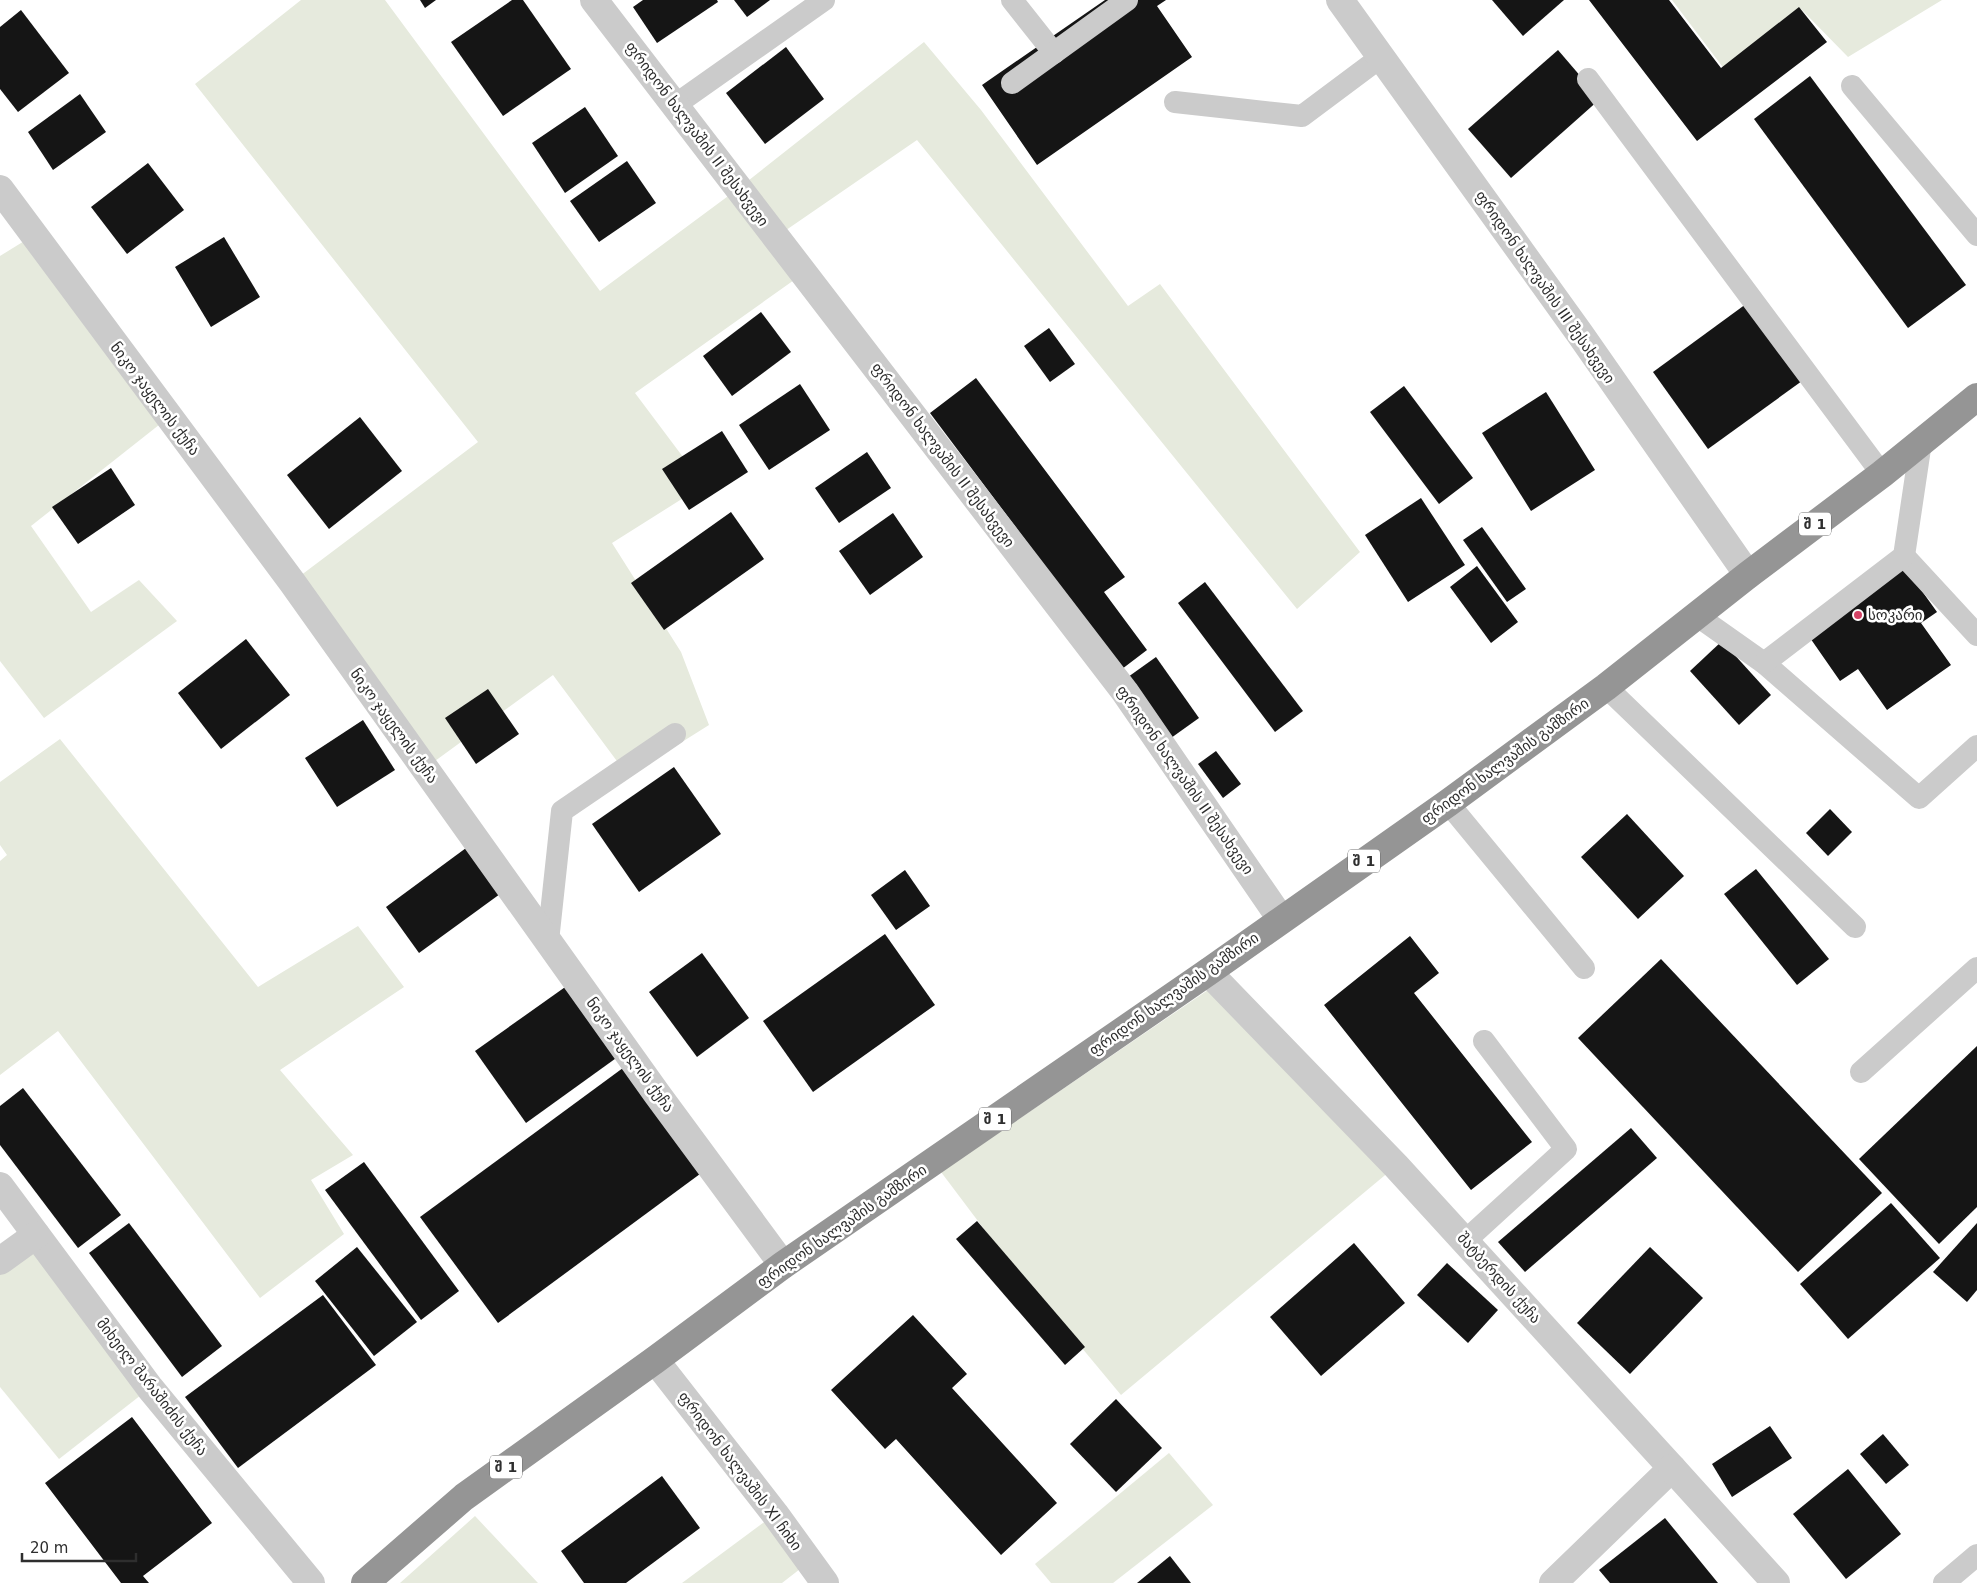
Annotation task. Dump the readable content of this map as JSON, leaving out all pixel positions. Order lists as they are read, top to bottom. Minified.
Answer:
{"streets":{"highway":["შ 1","ფრიდონ ხალვაშის გამზირი"],"street":["ფრიდონ ხალვაშის II შესახვევი","ფრიდონ ხალვაშის III შესახვევი","ნიკო ჯაყელის ქუჩა","შატბერდის ქუჩა","მიხეილ შარაშიძის ქუჩა","ფრიდონ ხალვაშის XI ჩიხი"]},"crossings":[["ფრიდონ ხალვაშის II შესახვევი","ფრიდონ ხალვაშის გამზირი"],["ფრიდონ ხალვაშის III შესახვევი","ფრიდონ ხალვაშის გამზირი"],["ნიკო ჯაყელის ქუჩა","ფრიდონ ხალვაშის გამზირი"],["ფრიდონ ხალვაშის გამზირი","შატბერდის ქუჩა"],["ფრიდონ ხალვაშის გამზირი","ფრიდონ ხალვაშის XI ჩიხი"]],"places":["სოკარი"],"scale_bar":"20 m"}
